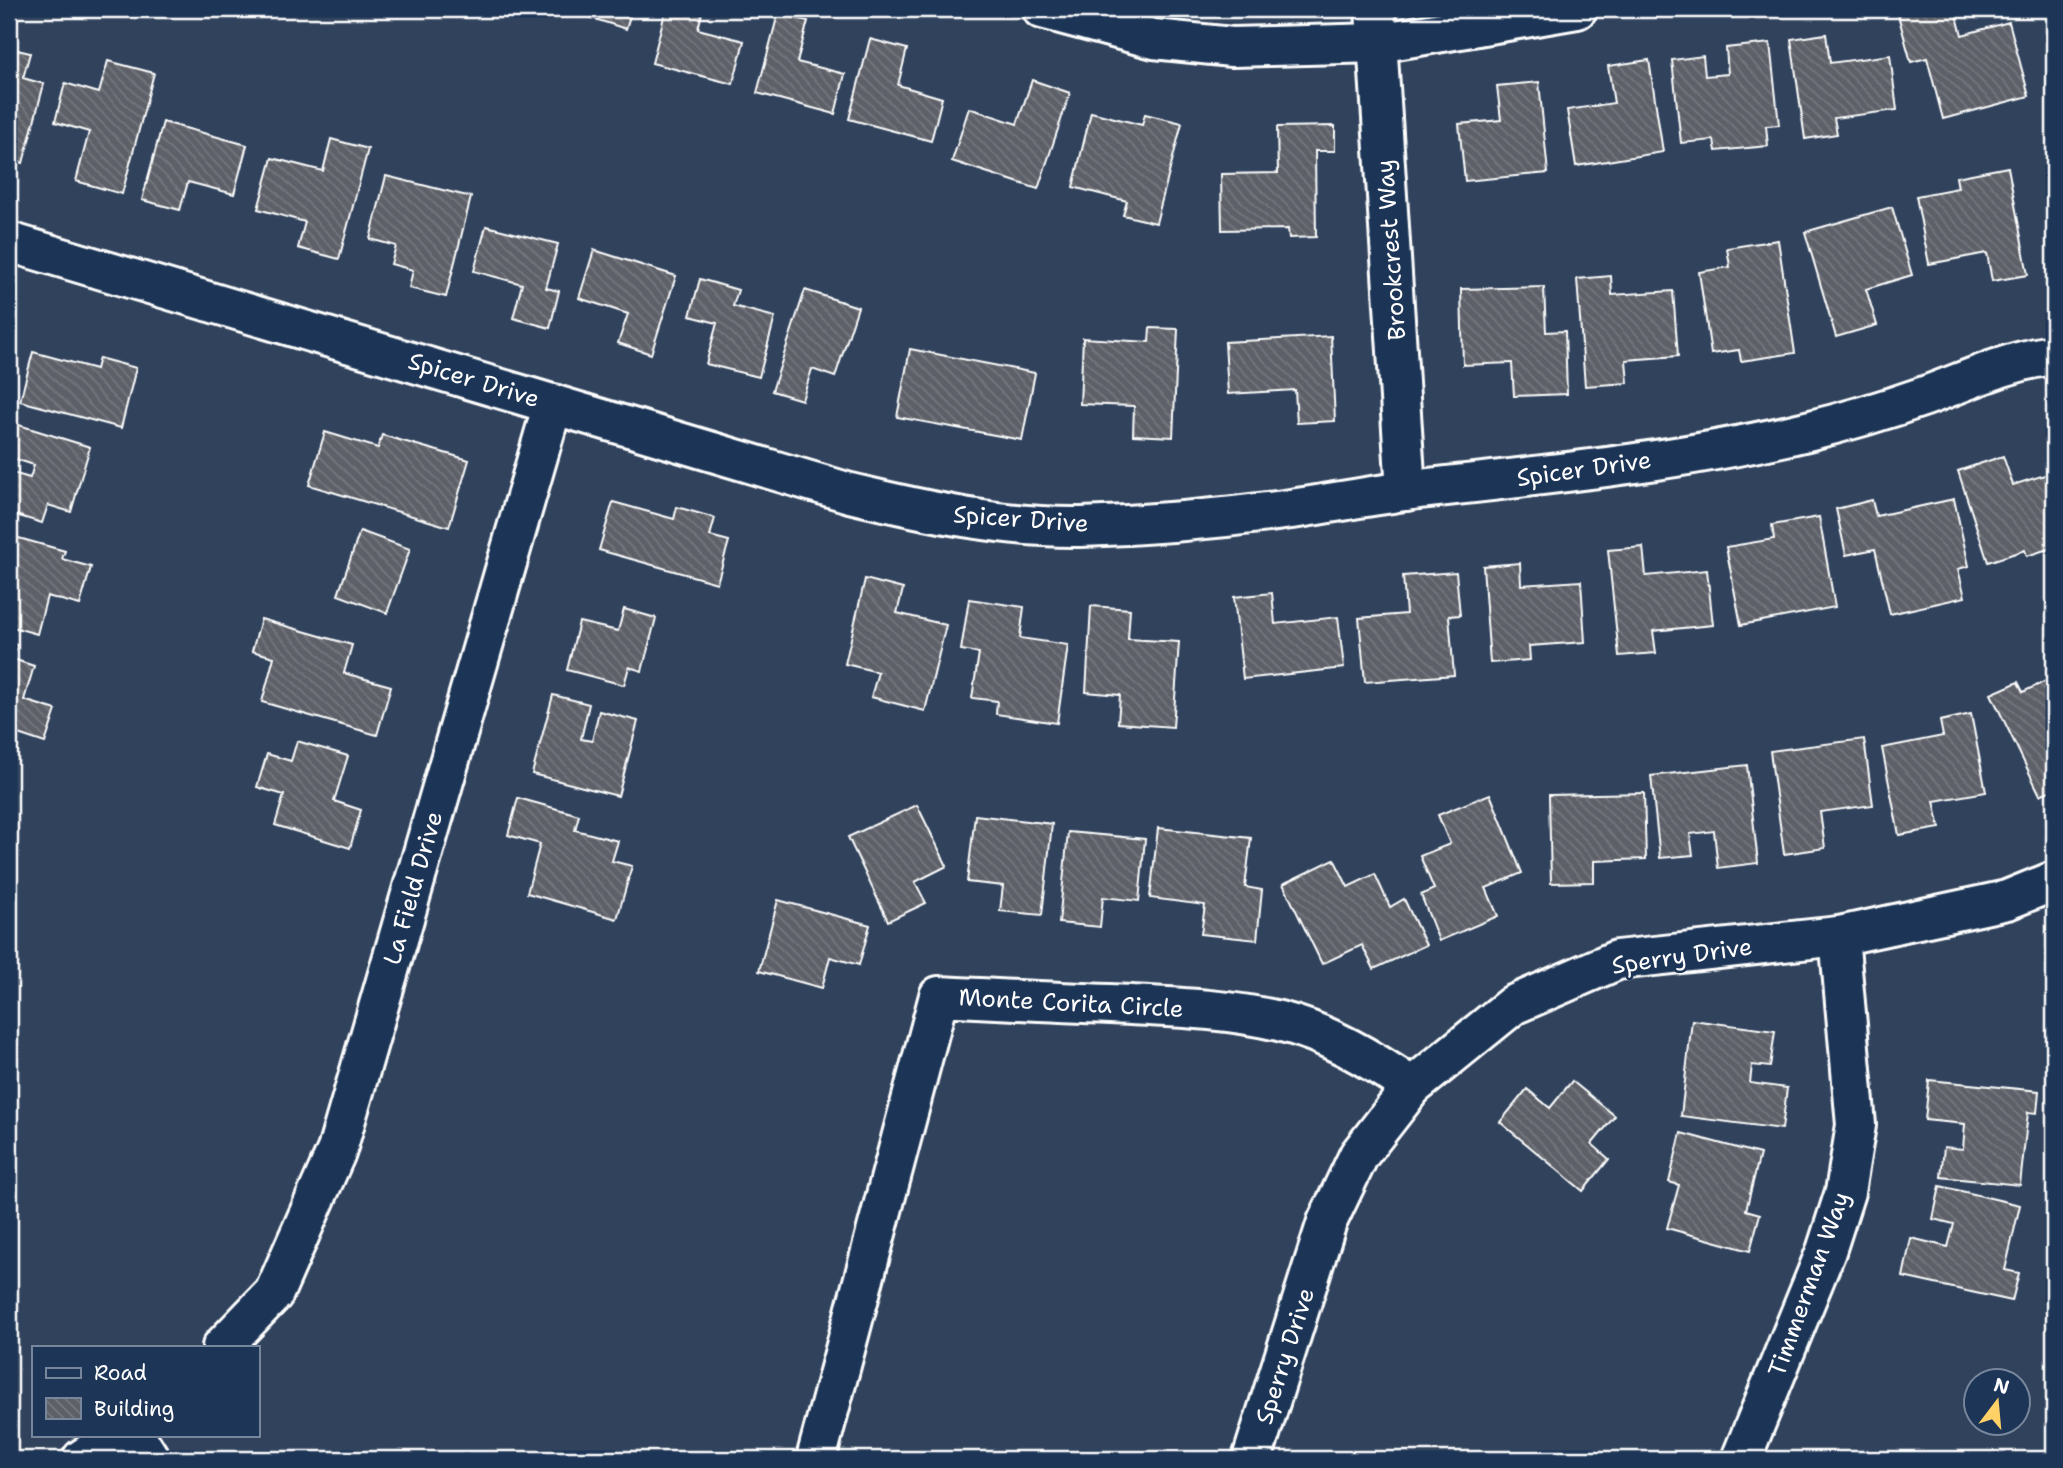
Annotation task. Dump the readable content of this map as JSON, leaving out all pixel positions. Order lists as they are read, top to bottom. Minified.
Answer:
{"streets":{"street":["Brookcrest Way","Spicer Drive","La Field Drive","Sperry Drive","Monte Corita Circle","Timmerman Way"]},"crossings":[["Brookcrest Way","Spicer Drive"],["Spicer Drive","La Field Drive"],["Sperry Drive","Monte Corita Circle"],["Sperry Drive","Timmerman Way"]],"legend":["Road","Building"],"north":"top"}
